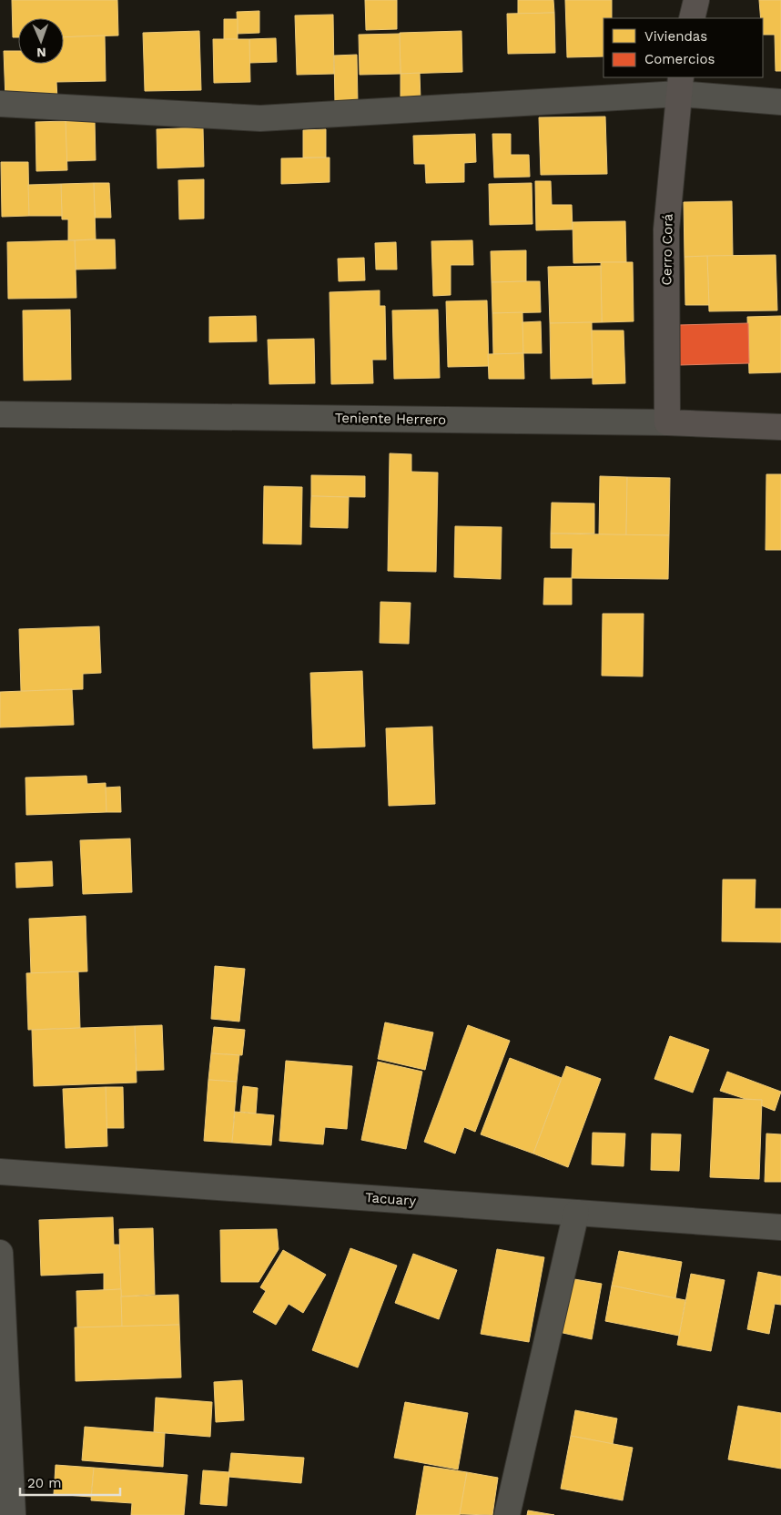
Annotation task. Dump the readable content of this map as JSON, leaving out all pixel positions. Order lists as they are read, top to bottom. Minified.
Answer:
{"streets":{"main road":["Cerro Corá","Teniente Herrero"],"street":["Tacuary"]},"crossings":[["Cerro Corá","Teniente Herrero"]],"legend":["Viviendas","Comercios"],"scale_bar":"20 m","north":"bottom"}
